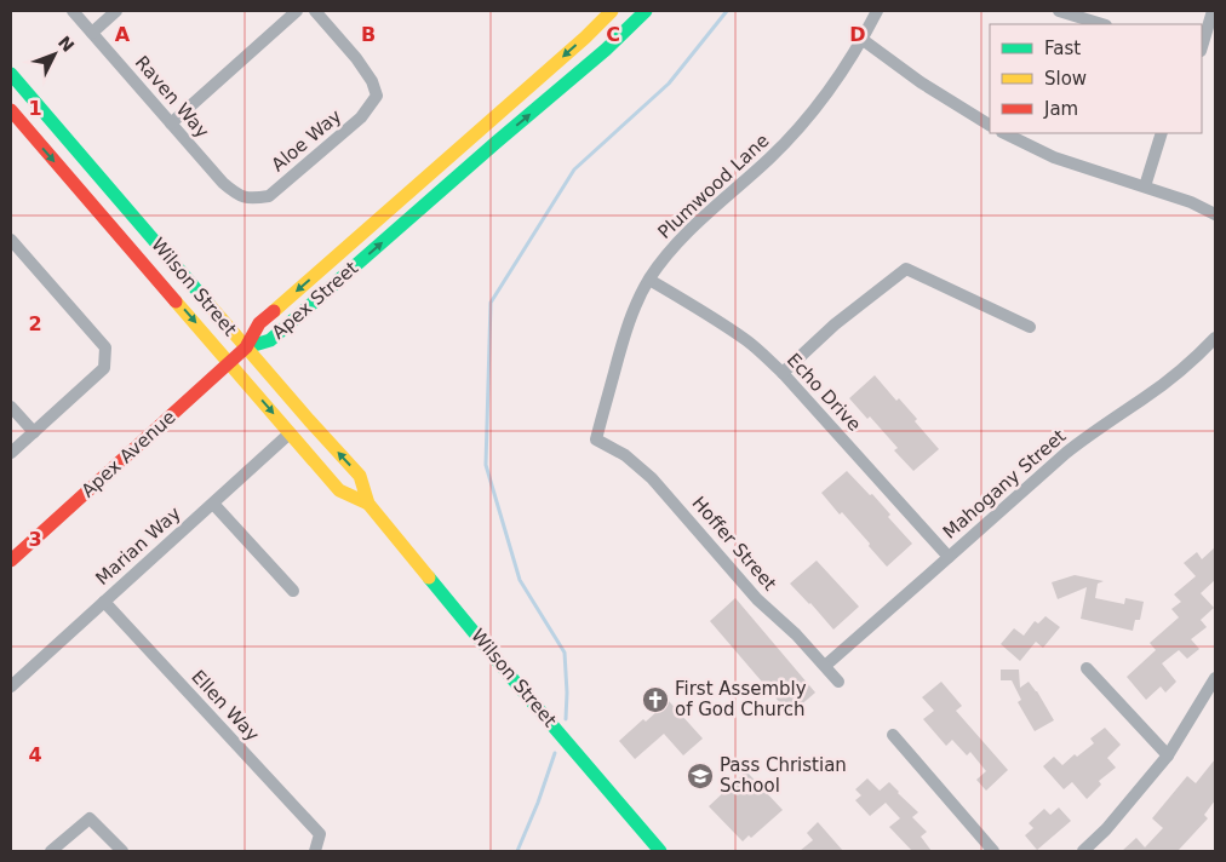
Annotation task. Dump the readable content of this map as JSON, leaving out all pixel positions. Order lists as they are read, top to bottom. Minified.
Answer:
{"streets":{"street":["Raven Way","Aloe Way","Plumwood Lane","Wilson Street","Apex Street","Echo Drive","Apex Avenue","Mahogany Street","Hoffer Street","Marian Way","Ellen Way"]},"crossings":[["Raven Way","Aloe Way"],["Plumwood Lane","Echo Drive"],["Plumwood Lane","Hoffer Street"],["Wilson Street","Apex Street"],["Wilson Street","Apex Avenue"],["Wilson Street","Marian Way"],["Apex Street","Apex Avenue"],["Echo Drive","Mahogany Street"],["Mahogany Street","Hoffer Street"],["Marian Way","Ellen Way"]],"places":{"church":["First Assembly of God Church"],"school or university":["Pass Christian School"]},"legend":["Fast","Slow","Jam"],"north":"top right","grid":{"columns":["A","B","C","D"],"rows":["1","2","3","4"]}}
